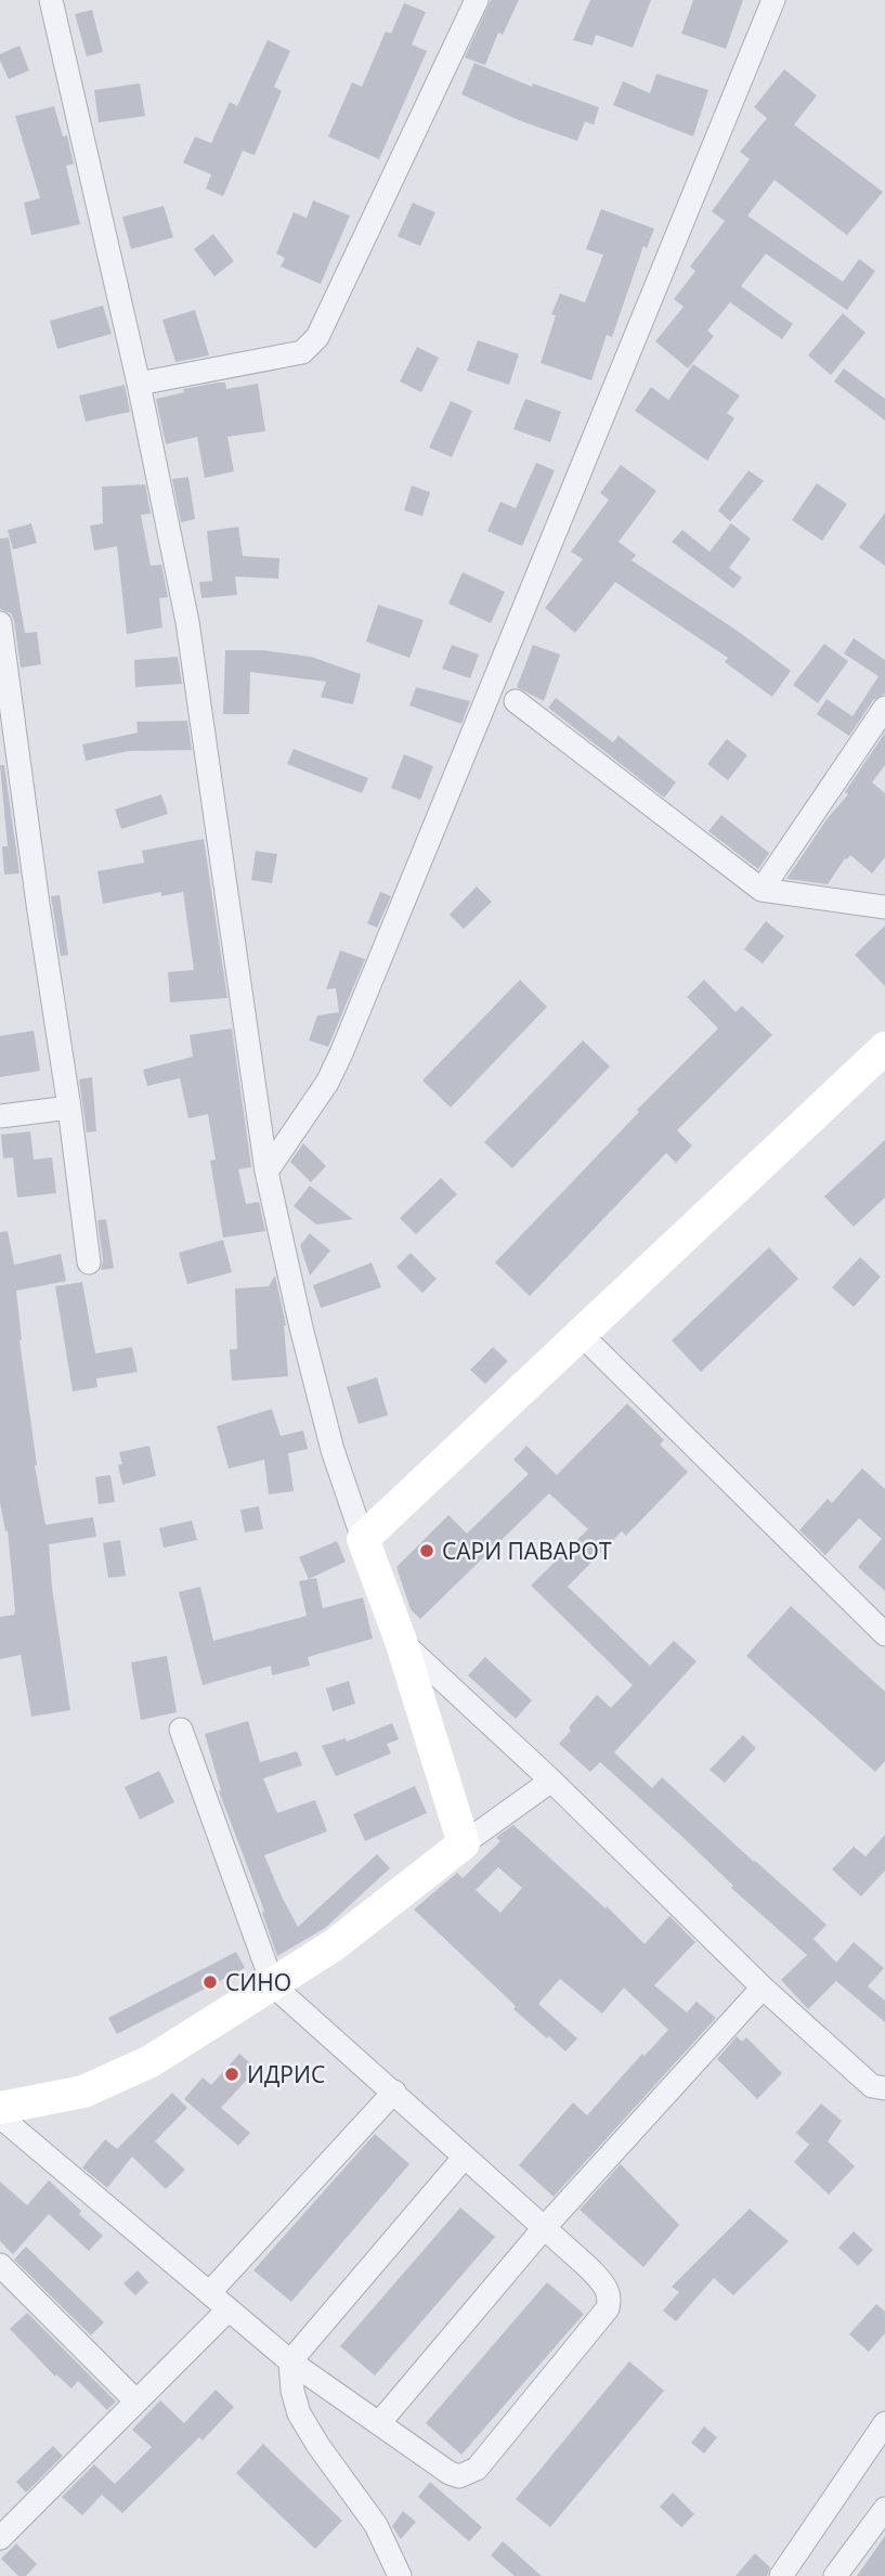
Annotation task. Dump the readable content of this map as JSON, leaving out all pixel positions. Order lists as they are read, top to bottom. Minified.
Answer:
{"places":["САРИ ПАВАРОТ","СИНО","ИДРИС"]}
